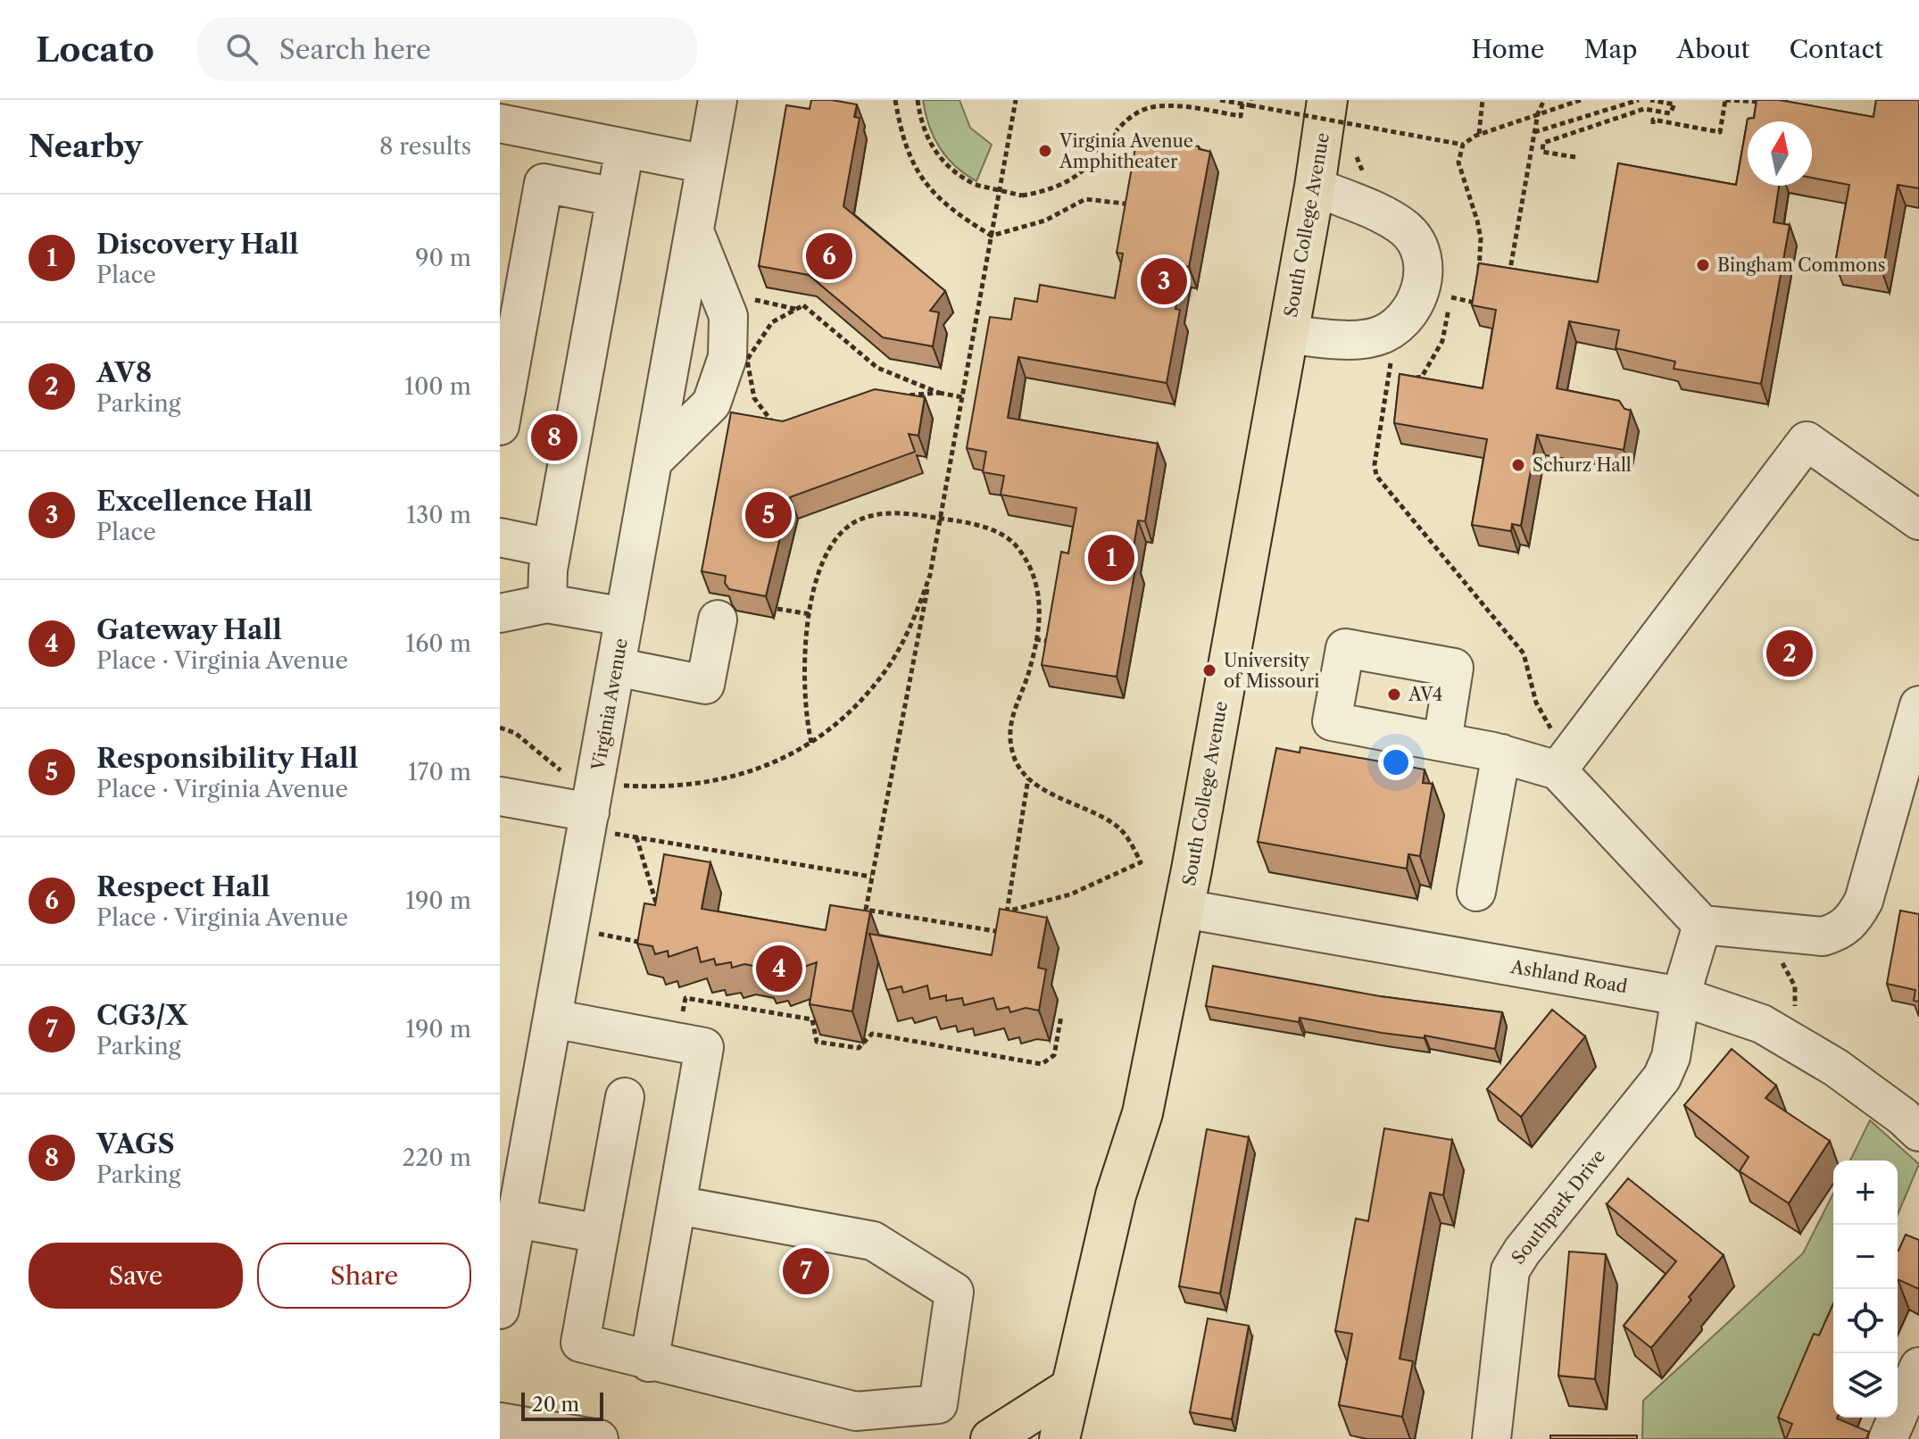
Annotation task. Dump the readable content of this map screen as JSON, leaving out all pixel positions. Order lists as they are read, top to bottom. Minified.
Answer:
{"streets":{"main road":["South College Avenue"],"street":["Virginia Avenue","Ashland Road","Southpark Drive"]},"crossings":[["South College Avenue","Ashland Road"],["Ashland Road","Southpark Drive"]],"places":["Virginia Avenue Amphitheater","Bingham Commons","Schurz Hall","University of Missouri","AV4"],"scale_bar":"20 m","north":"top","page":{"header":"Locato","search":"Search here","nav":["Home","Map","About","Contact"],"heading":["Nearby","8 results"],"list":[{"mark":"1","name":"Discovery Hall","note":"Place","value":"90 m"},{"mark":"2","name":"AV8","note":"Parking","value":"100 m"},{"mark":"3","name":"Excellence Hall","note":"Place","value":"130 m"},{"mark":"4","name":"Gateway Hall","note":"Place · Virginia Avenue","value":"160 m"},{"mark":"5","name":"Responsibility Hall","note":"Place · Virginia Avenue","value":"170 m"},{"mark":"6","name":"Respect Hall","note":"Place · Virginia Avenue","value":"190 m"},{"mark":"7","name":"CG3/X","note":"Parking","value":"190 m"},{"mark":"8","name":"VAGS","note":"Parking","value":"220 m"}],"pins":["6","3","8","5","1","2","4","7"],"map_buttons":["+","−"],"buttons":["Save","Share"],"scale":"20 m"}}
